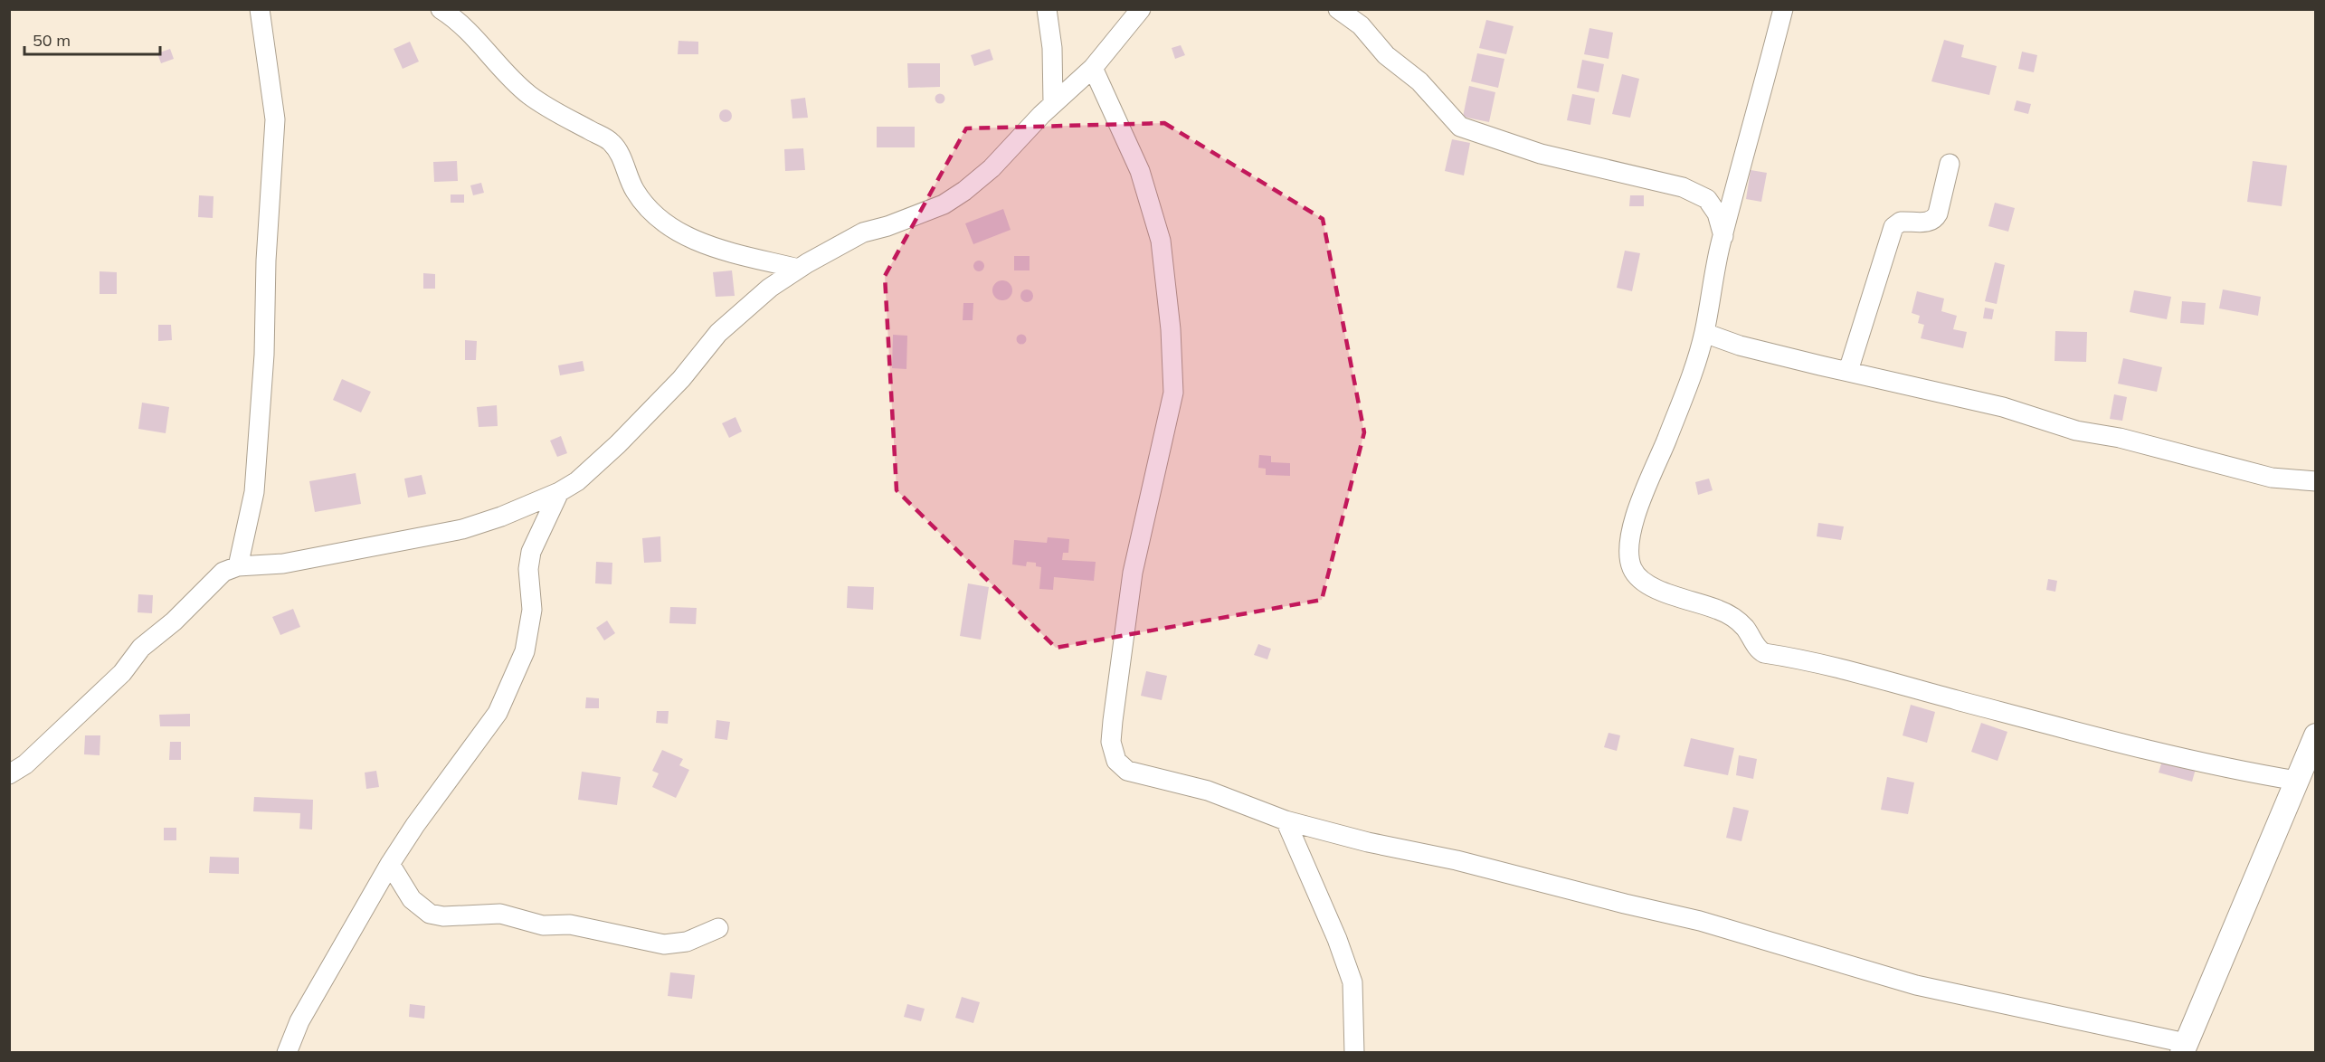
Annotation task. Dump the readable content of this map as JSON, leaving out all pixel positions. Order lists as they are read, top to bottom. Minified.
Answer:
{"scale_bar":"50 m"}
